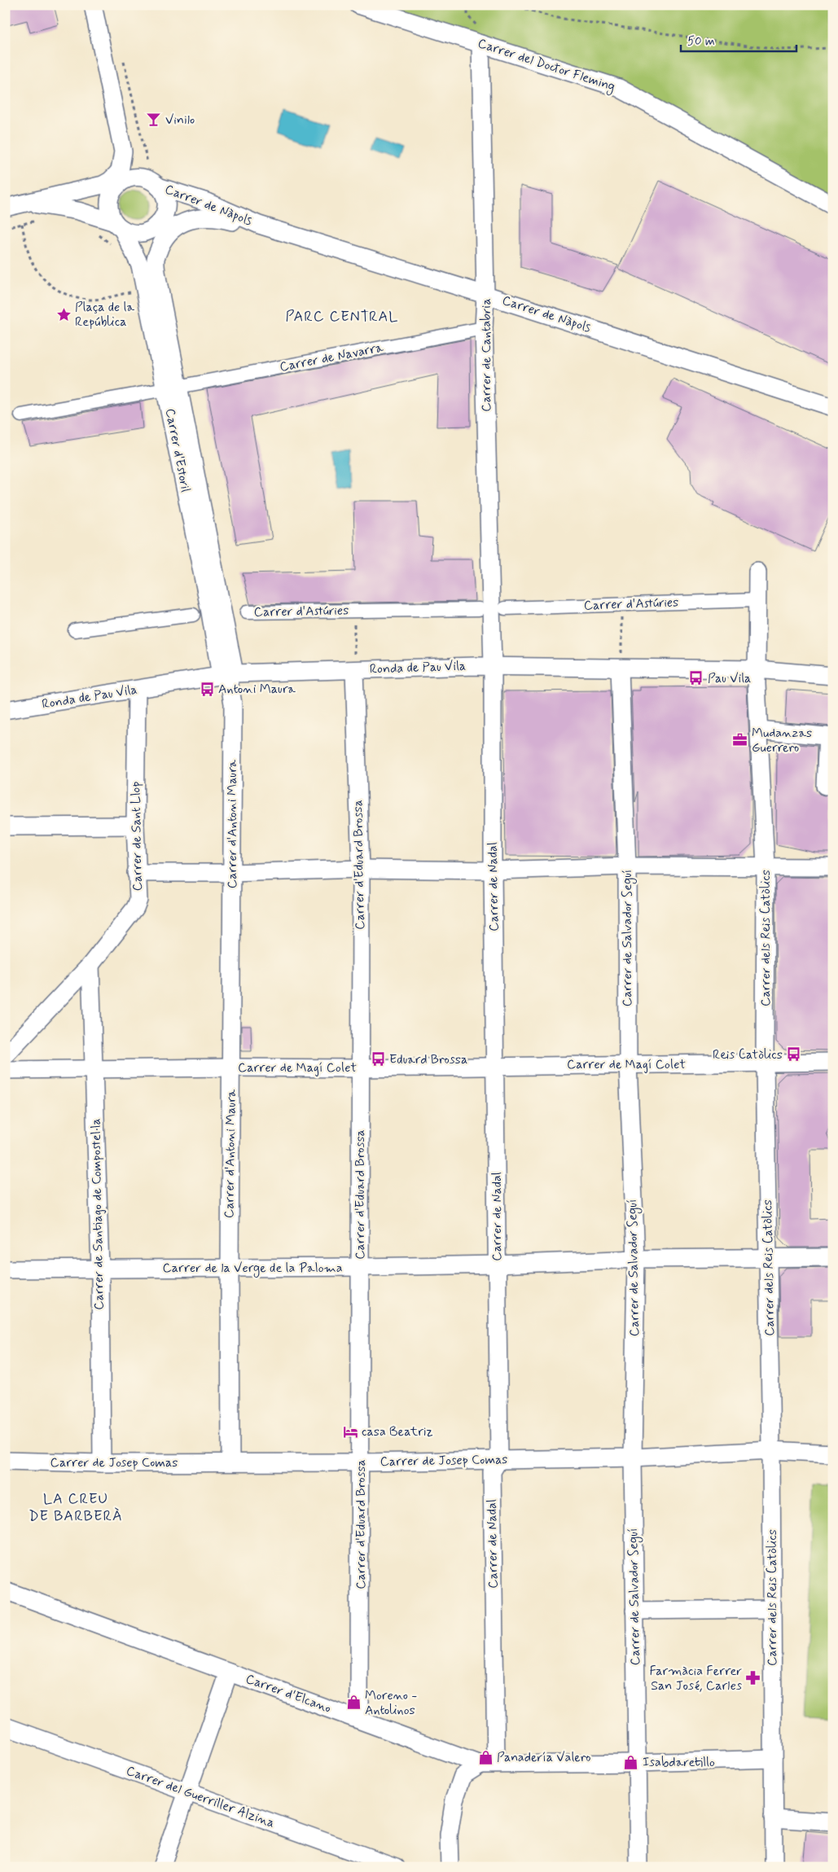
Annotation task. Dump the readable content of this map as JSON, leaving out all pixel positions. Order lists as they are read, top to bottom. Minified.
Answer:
{"streets":{"street":["Carrer del Doctor Fleming","Carrer de Nàpols","Carrer de Cantabria","Carrer de Navarra","Carrer d'Estoril","Carrer d'Astúries","Ronda de Pau Vila","Carrer d'Antoni Maura","Carrer de Sant Llop","Carrer d'Eduard Brossa","Carrer de Nadal","Carrer de Salvador Seguí","Carrer dels Reis Catòlics","Carrer de Magí Colet","Carrer de Santiago de Compostel·la","Carrer de la Verge de la Paloma","Carrer de Josep Comas","Carrer d'Elcano","Carrer del Guerriller Alzina"]},"crossings":[["Carrer del Doctor Fleming","Carrer de Cantabria"],["Carrer de Nàpols","Carrer de Cantabria"],["Carrer de Nàpols","Carrer d'Estoril"],["Carrer de Cantabria","Carrer de Navarra"],["Carrer de Cantabria","Ronda de Pau Vila"],["Carrer de Cantabria","Carrer de Nadal"],["Carrer de Navarra","Carrer d'Estoril"],["Carrer d'Estoril","Ronda de Pau Vila"],["Carrer d'Estoril","Carrer d'Antoni Maura"],["Carrer d'Astúries","Carrer dels Reis Catòlics"],["Ronda de Pau Vila","Carrer d'Antoni Maura"],["Ronda de Pau Vila","Carrer de Sant Llop"],["Ronda de Pau Vila","Carrer d'Eduard Brossa"],["Ronda de Pau Vila","Carrer de Nadal"],["Ronda de Pau Vila","Carrer de Salvador Seguí"],["Ronda de Pau Vila","Carrer dels Reis Catòlics"],["Carrer d'Antoni Maura","Carrer de Magí Colet"],["Carrer d'Antoni Maura","Carrer de la Verge de la Paloma"],["Carrer d'Antoni Maura","Carrer de Josep Comas"],["Carrer de Sant Llop","Carrer de Santiago de Compostel·la"],["Carrer d'Eduard Brossa","Carrer de Magí Colet"],["Carrer d'Eduard Brossa","Carrer de la Verge de la Paloma"],["Carrer d'Eduard Brossa","Carrer de Josep Comas"],["Carrer d'Eduard Brossa","Carrer d'Elcano"],["Carrer de Nadal","Carrer de Magí Colet"],["Carrer de Nadal","Carrer de la Verge de la Paloma"],["Carrer de Nadal","Carrer de Josep Comas"],["Carrer de Nadal","Carrer d'Elcano"],["Carrer de Salvador Seguí","Carrer de Magí Colet"],["Carrer de Salvador Seguí","Carrer de la Verge de la Paloma"],["Carrer de Salvador Seguí","Carrer de Josep Comas"],["Carrer de Salvador Seguí","Carrer d'Elcano"],["Carrer dels Reis Catòlics","Carrer de Magí Colet"],["Carrer dels Reis Catòlics","Carrer de la Verge de la Paloma"],["Carrer dels Reis Catòlics","Carrer de Josep Comas"],["Carrer dels Reis Catòlics","Carrer d'Elcano"],["Carrer de Magí Colet","Carrer de Santiago de Compostel·la"],["Carrer de Santiago de Compostel·la","Carrer de la Verge de la Paloma"],["Carrer de Santiago de Compostel·la","Carrer de Josep Comas"]],"districts":["PARC CENTRAL","LA CREU DE BARBERÀ"],"places":{"bar":["Vinilo"],"place":["Plaça de la República"],"bus stop":["Pau Vila","Antoni Maura","Reis Catòlics","Eduard Brossa"],"office":["Mudanzas Guerrero"],"hotel":["casa Beatriz"],"pharmacy":["Farmàcia Ferrer San José, Carles"],"shop":["Moreno - Antolinos","Panadería Valero","Isabdaretillo"]},"scale_bar":"50 m"}
